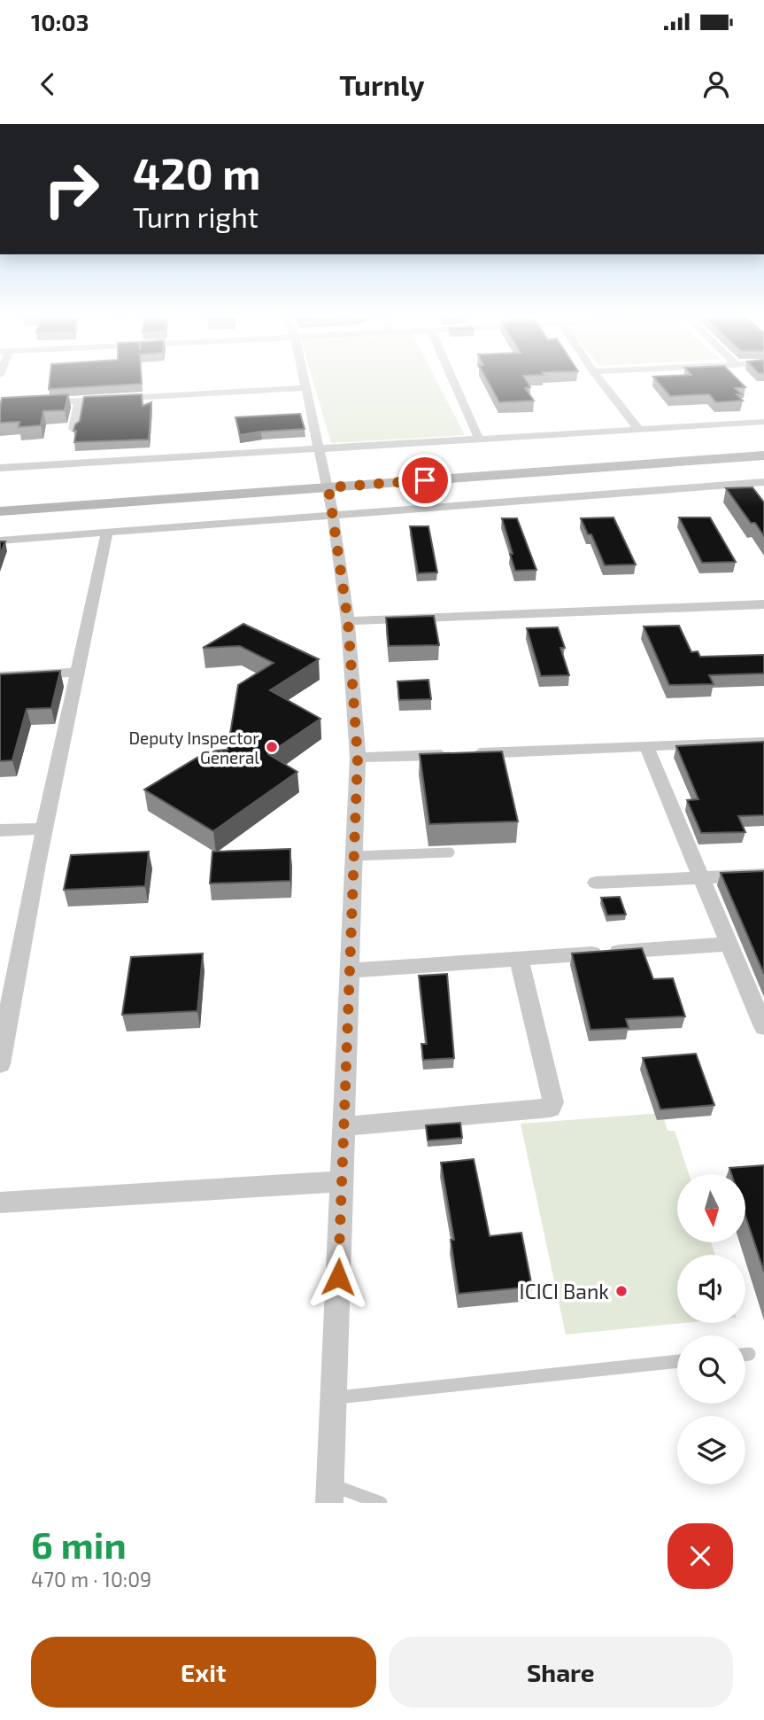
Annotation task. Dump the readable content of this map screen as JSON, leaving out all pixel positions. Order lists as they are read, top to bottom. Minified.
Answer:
{"places":["Deputy Inspector General","ICICI Bank"],"north":"bottom","page":{"status":"10:03","header":"Turnly","turn":["420 m","Turn right"],"heading":["6 min","470 m · 10:09"],"buttons":["Exit","Share"]}}
